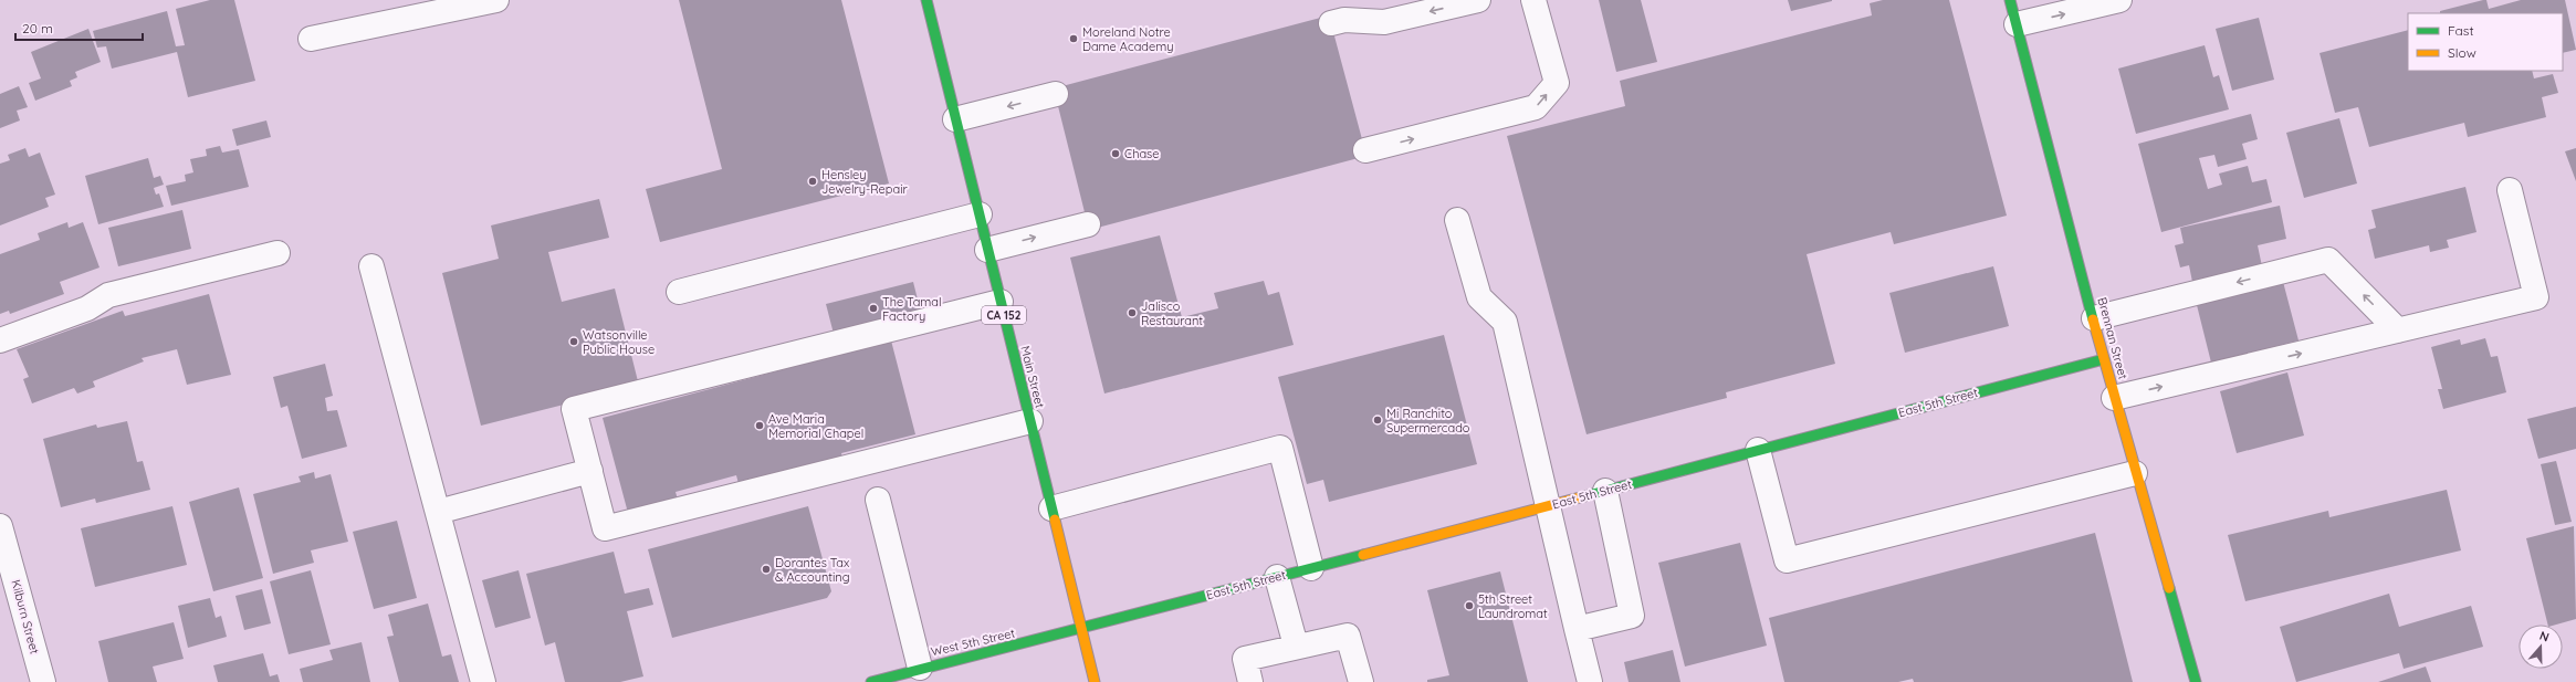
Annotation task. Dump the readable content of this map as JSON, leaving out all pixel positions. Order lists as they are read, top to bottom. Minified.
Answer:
{"streets":{"street":["CA 152","Brennan Street","Main Street","East 5th Street","Kilburn Street","West 5th Street"]},"crossings":[["Brennan Street","East 5th Street"],["Main Street","East 5th Street"],["Main Street","West 5th Street"],["East 5th Street","West 5th Street"]],"places":["Moreland Notre Dame Academy","Chase","Hensley Jewelry-Repair","The Tamal Factory","Jalisco Restaurant","Watsonville Public House","Mi Ranchito Supermercado","Ave Maria Memorial Chapel","Dorantes Tax & Accounting","5th Street Laundromat"],"legend":["Fast","Slow"],"scale_bar":"20 m","north":"top"}
